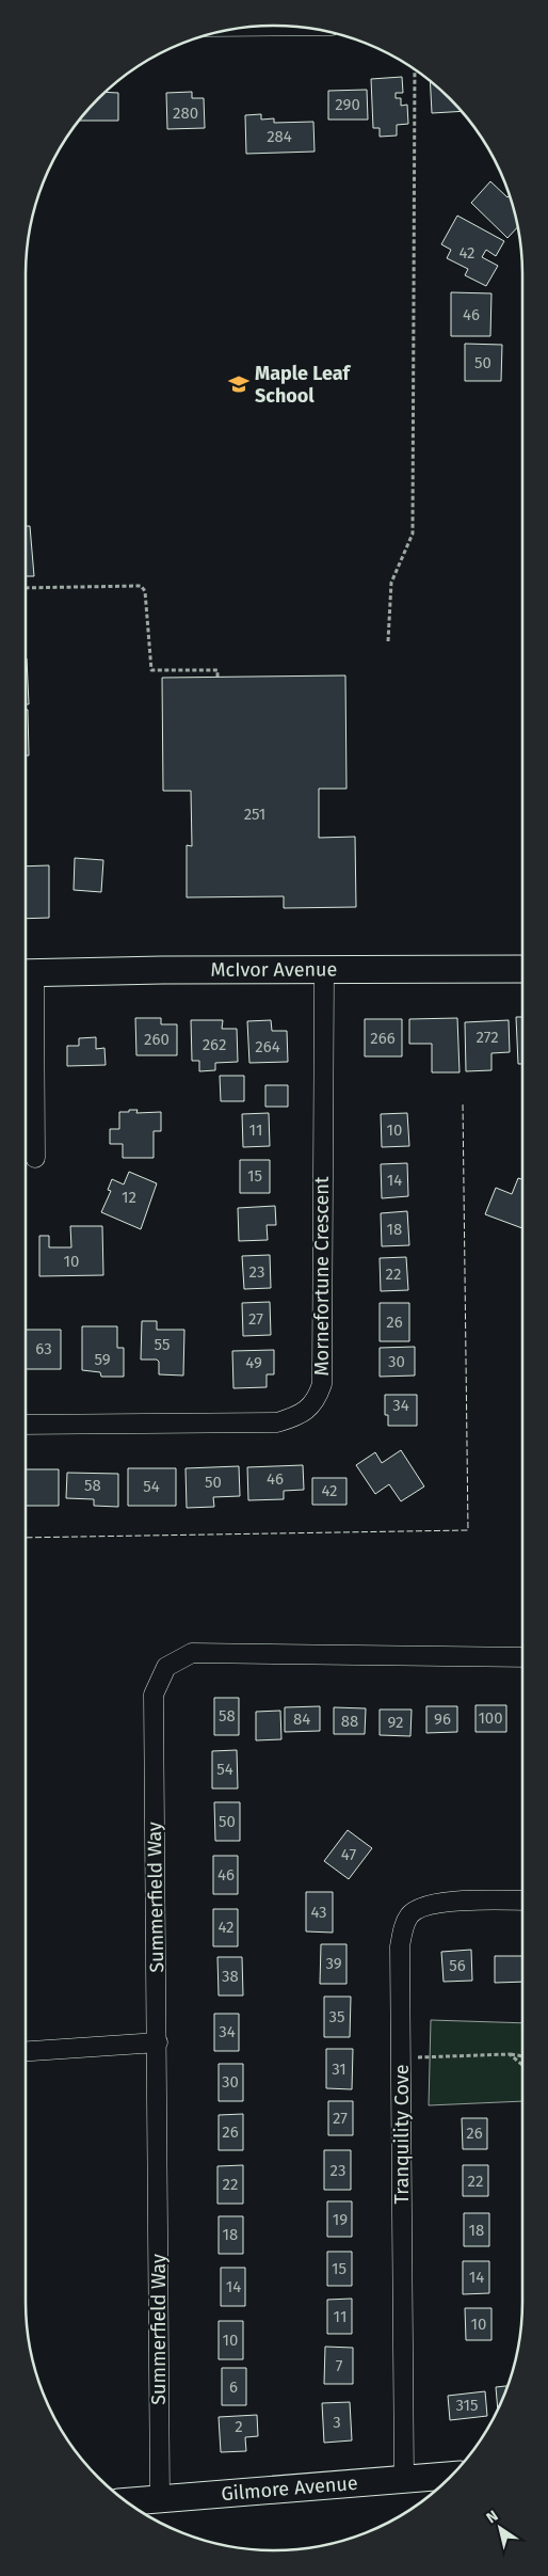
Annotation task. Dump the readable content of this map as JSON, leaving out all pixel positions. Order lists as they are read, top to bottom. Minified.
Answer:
{"streets":{"street":["McIvor Avenue","Mornefortune Crescent","Summerfield Way","Tranquility Cove","Gilmore Avenue"]},"crossings":[["McIvor Avenue","Mornefortune Crescent"],["Summerfield Way","Gilmore Avenue"],["Tranquility Cove","Gilmore Avenue"]],"places":{"school or university":["Maple Leaf School"]},"house_numbers":["290","280","284","42","46","50","251","272","266","260","262","264","11","10","15","14","12","18","10","23","22","27","26","55","63","59","30","49","34","46","50","58","54","42","58","100","84","96","88","92","54","50","47","46","43","42","39","56","38","35","34","31","30","27","26","26","23","22","22","19","18","18","15","14","14","11","10","10","7","6","315","3","2"],"north":"top left"}
